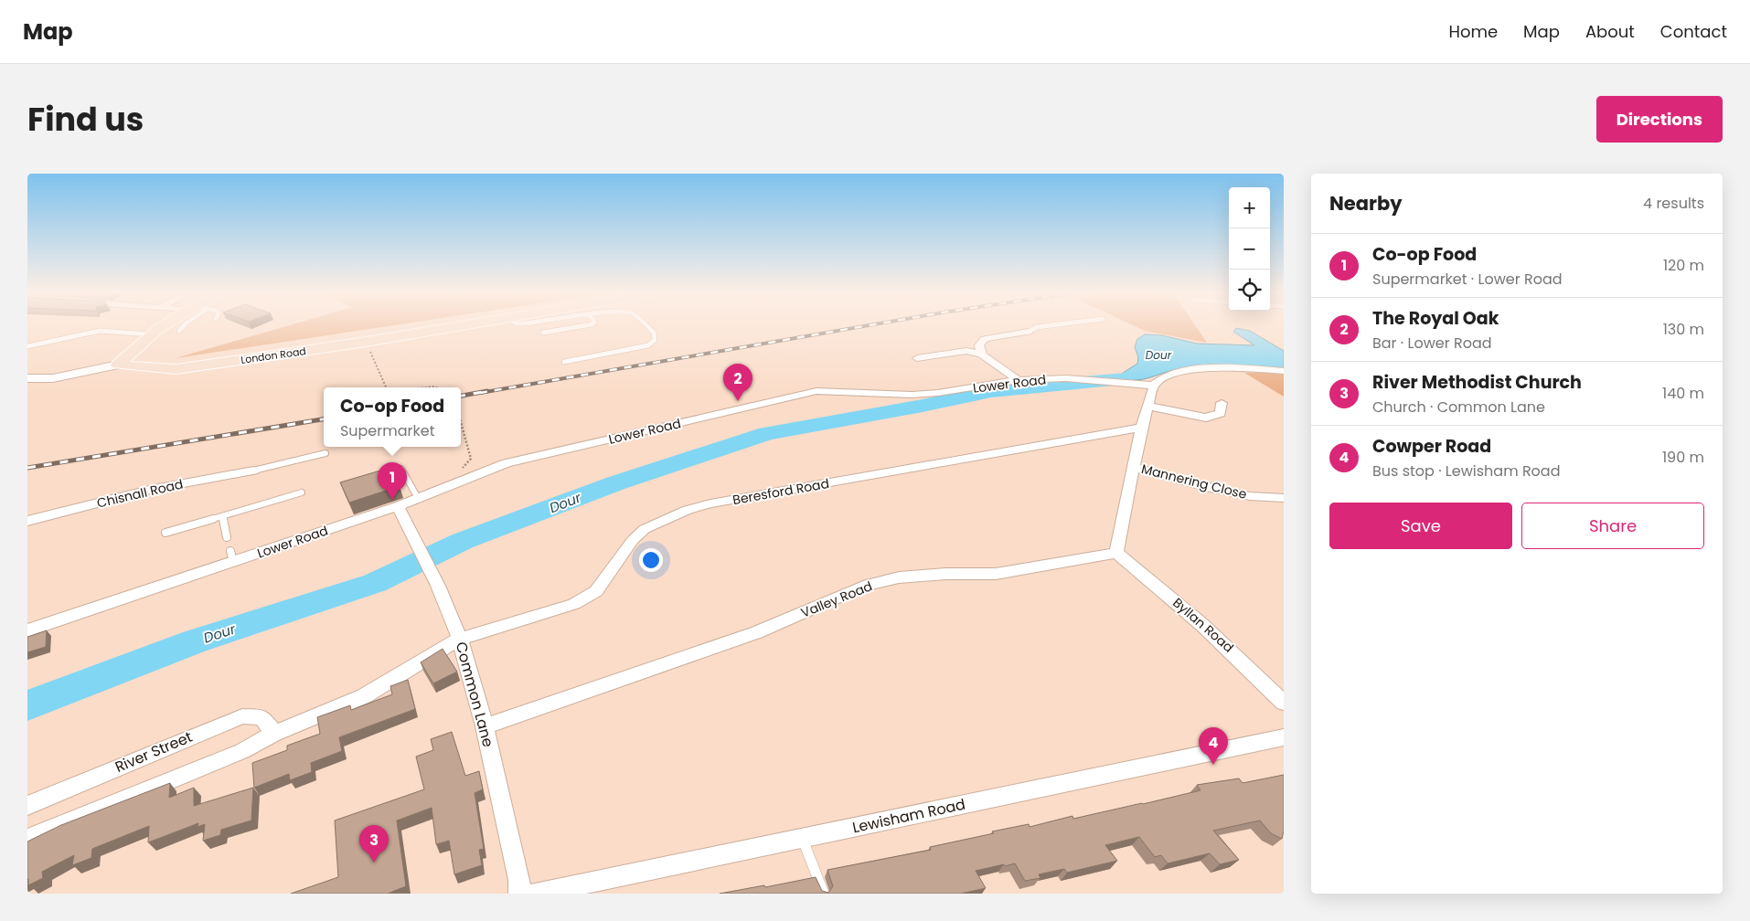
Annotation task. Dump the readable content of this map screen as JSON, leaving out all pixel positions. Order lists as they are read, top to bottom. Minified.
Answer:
{"streets":{"main road":["London Road"],"street":["Lower Road","Mannering Close","Beresford Road","Chisnall Road","Valley Road","Byllan Road","Common Lane","River Street","Lewisham Road"]},"crossings":[["Lower Road","Common Lane"],["Beresford Road","Common Lane"],["Valley Road","Byllan Road"],["Valley Road","Common Lane"]],"water":["Dour"],"page":{"header":"Map","nav":["Home","Map","About","Contact"],"title":"Find us","buttons":["Directions",["Save","Share"]],"heading":["Nearby","4 results"],"map_buttons":["+","−"],"list":[{"mark":"1","name":"Co-op Food","note":"Supermarket · Lower Road","value":"120 m"},{"mark":"2","name":"The Royal Oak","note":"Bar · Lower Road","value":"130 m"},{"mark":"3","name":"River Methodist Church","note":"Church · Common Lane","value":"140 m"},{"mark":"4","name":"Cowper Road","note":"Bus stop · Lewisham Road","value":"190 m"}],"pins":["2","1","4","3"],"popup":["Co-op Food","Supermarket"]}}
